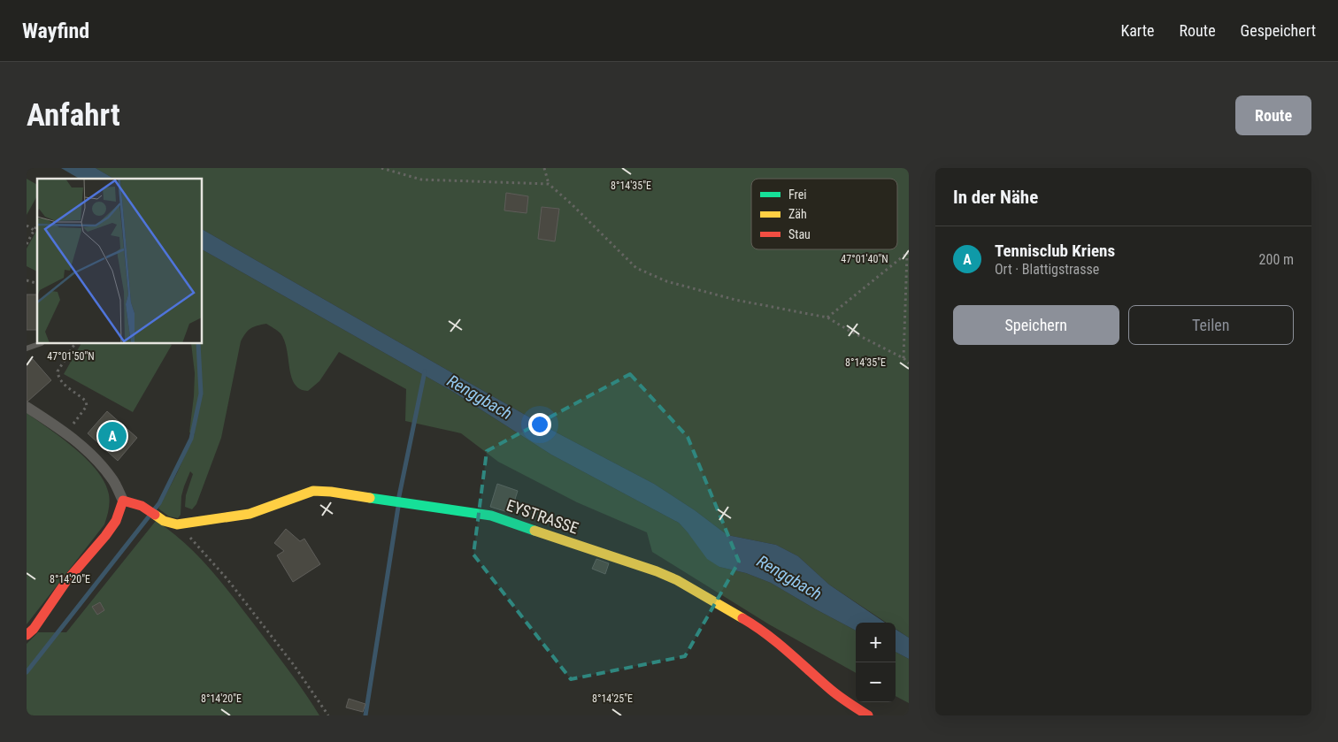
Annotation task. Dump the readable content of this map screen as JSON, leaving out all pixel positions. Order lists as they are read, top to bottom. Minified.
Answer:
{"streets":{"street":["EYSTRASSE"]},"water":["Renggbach"],"legend":["Frei","Zäh","Stau"],"page":{"header":"Wayfind","nav":["Karte","Route","Gespeichert"],"buttons":["Route",["Speichern","Teilen"]],"title":"Anfahrt","heading":"In der Nähe","list":[{"mark":"A","name":"Tennisclub Kriens","note":"Ort · Blattigstrasse","value":"200 m"}],"pins":"A","map_buttons":["+","−"]},"coordinates":["8°14'35\"E","47°01'40\"N","47°01'50\"N","8°14'20\"E","8°14'25\"E"]}
